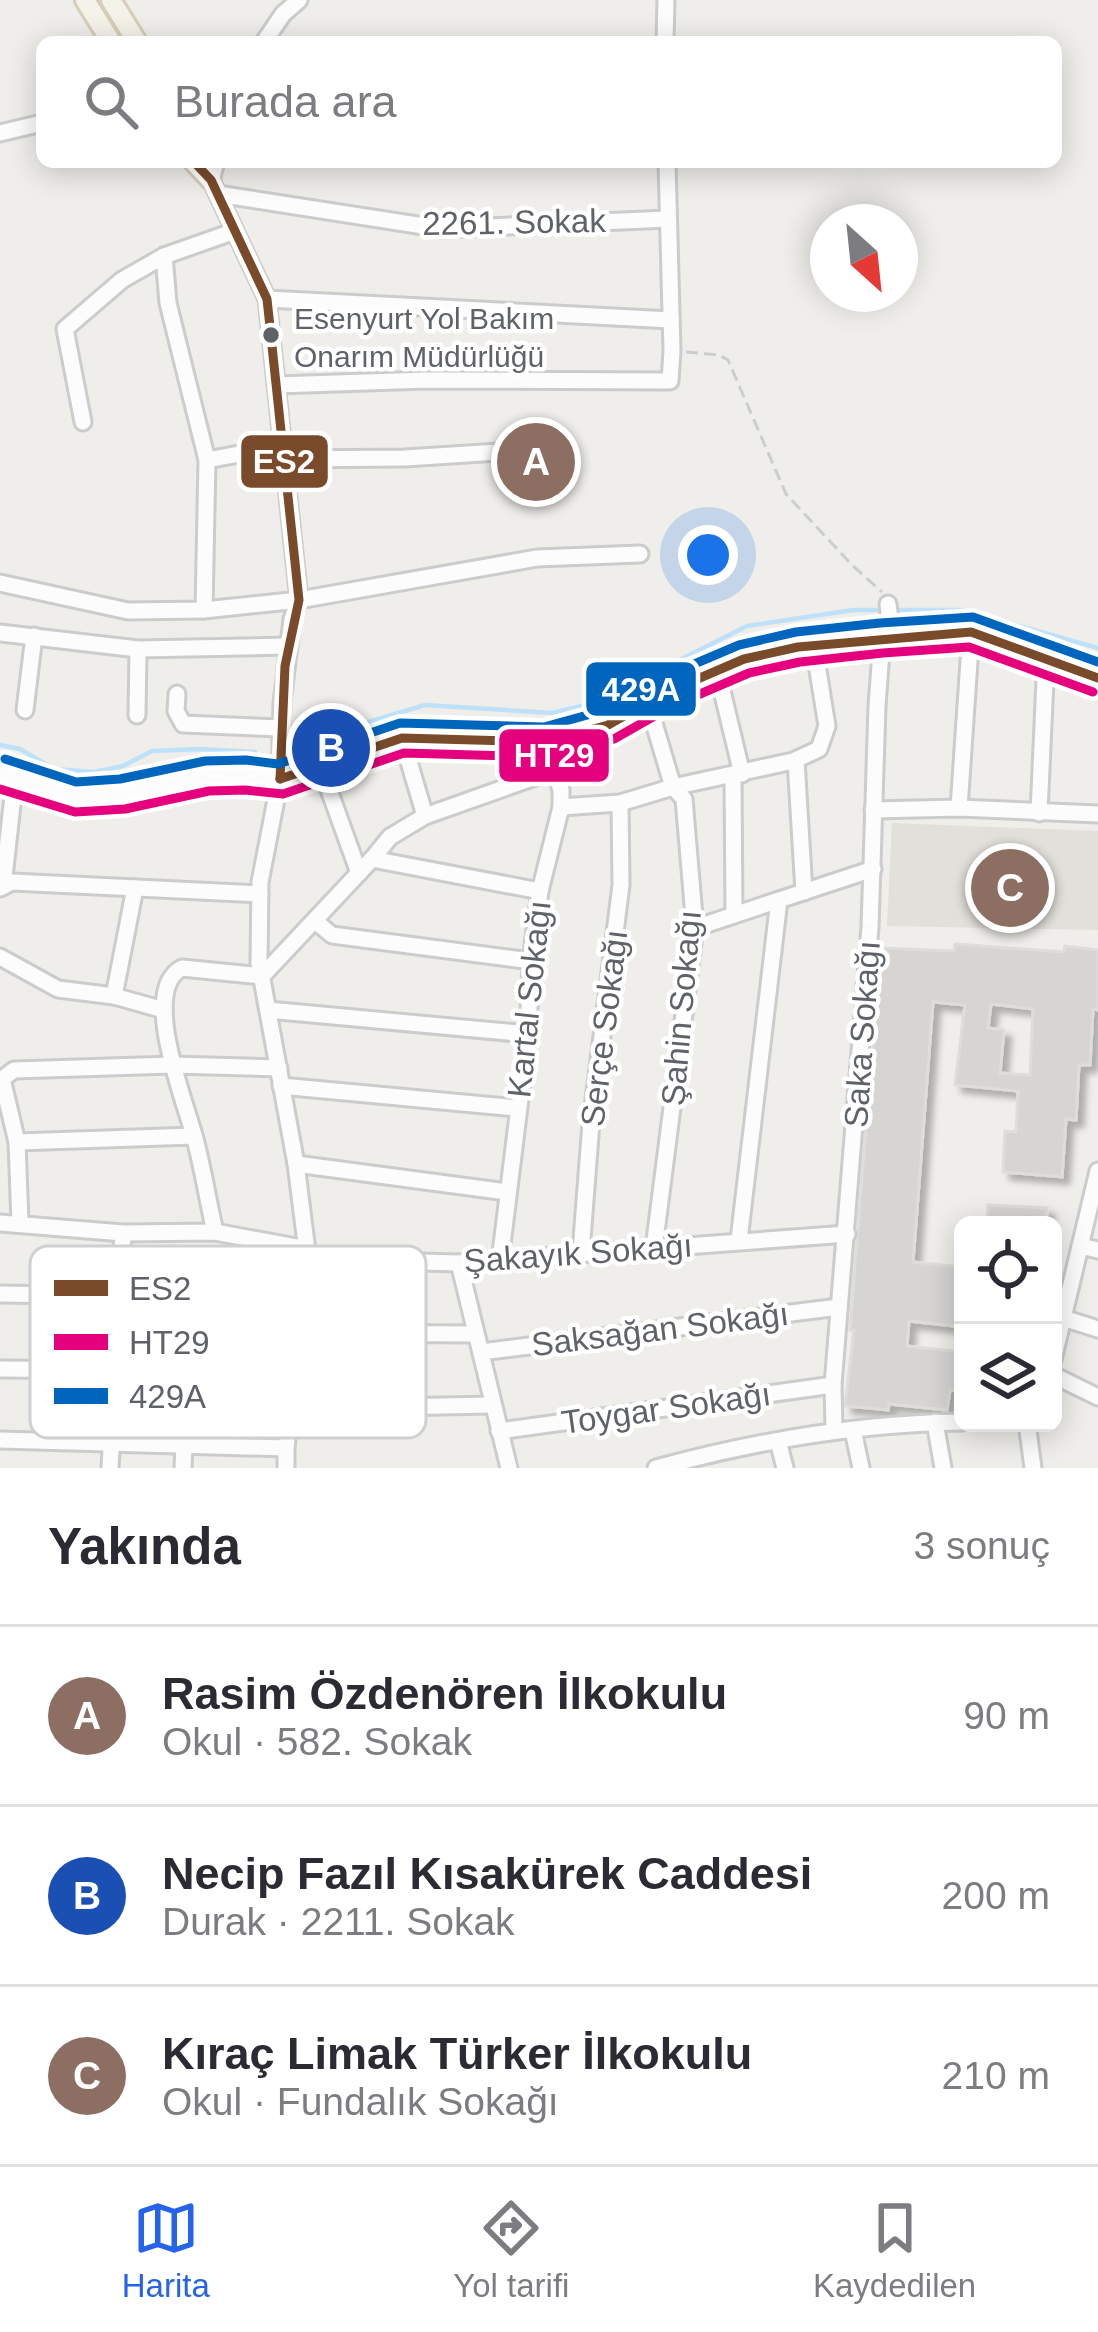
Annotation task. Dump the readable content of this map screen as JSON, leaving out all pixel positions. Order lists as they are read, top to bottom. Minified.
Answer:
{"streets":{"street":["2261. Sokak","Kartal Sokağı","Şahin Sokağı","Serçe Sokağı","Saka Sokağı","Şakayık Sokağı","Saksağan Sokağı","Toygar Sokağı"]},"crossings":[["Kartal Sokağı","Şakayık Sokağı"],["Şahin Sokağı","Şakayık Sokağı"],["Serçe Sokağı","Şakayık Sokağı"],["Saka Sokağı","Şakayık Sokağı"],["Saka Sokağı","Saksağan Sokağı"],["Saka Sokağı","Toygar Sokağı"]],"places":["Esenyurt Yol Bakım Onarım Müdürlüğü"],"lines":["transit line ES2","transit line 429A","transit line HT29"],"legend":["ES2","HT29","429A"],"north":"bottom right","page":{"search":"Burada ara","pins":["A","B","C"],"heading":["Yakında","3 sonuç"],"list":[{"mark":"A","name":"Rasim Özdenören İlkokulu","note":"Okul · 582. Sokak","value":"90 m"},{"mark":"B","name":"Necip Fazıl Kısakürek Caddesi","note":"Durak · 2211. Sokak","value":"200 m"},{"mark":"C","name":"Kıraç Limak Türker İlkokulu","note":"Okul · Fundalık Sokağı","value":"210 m"}],"nav":["Harita","Yol tarifi","Kaydedilen"]}}
